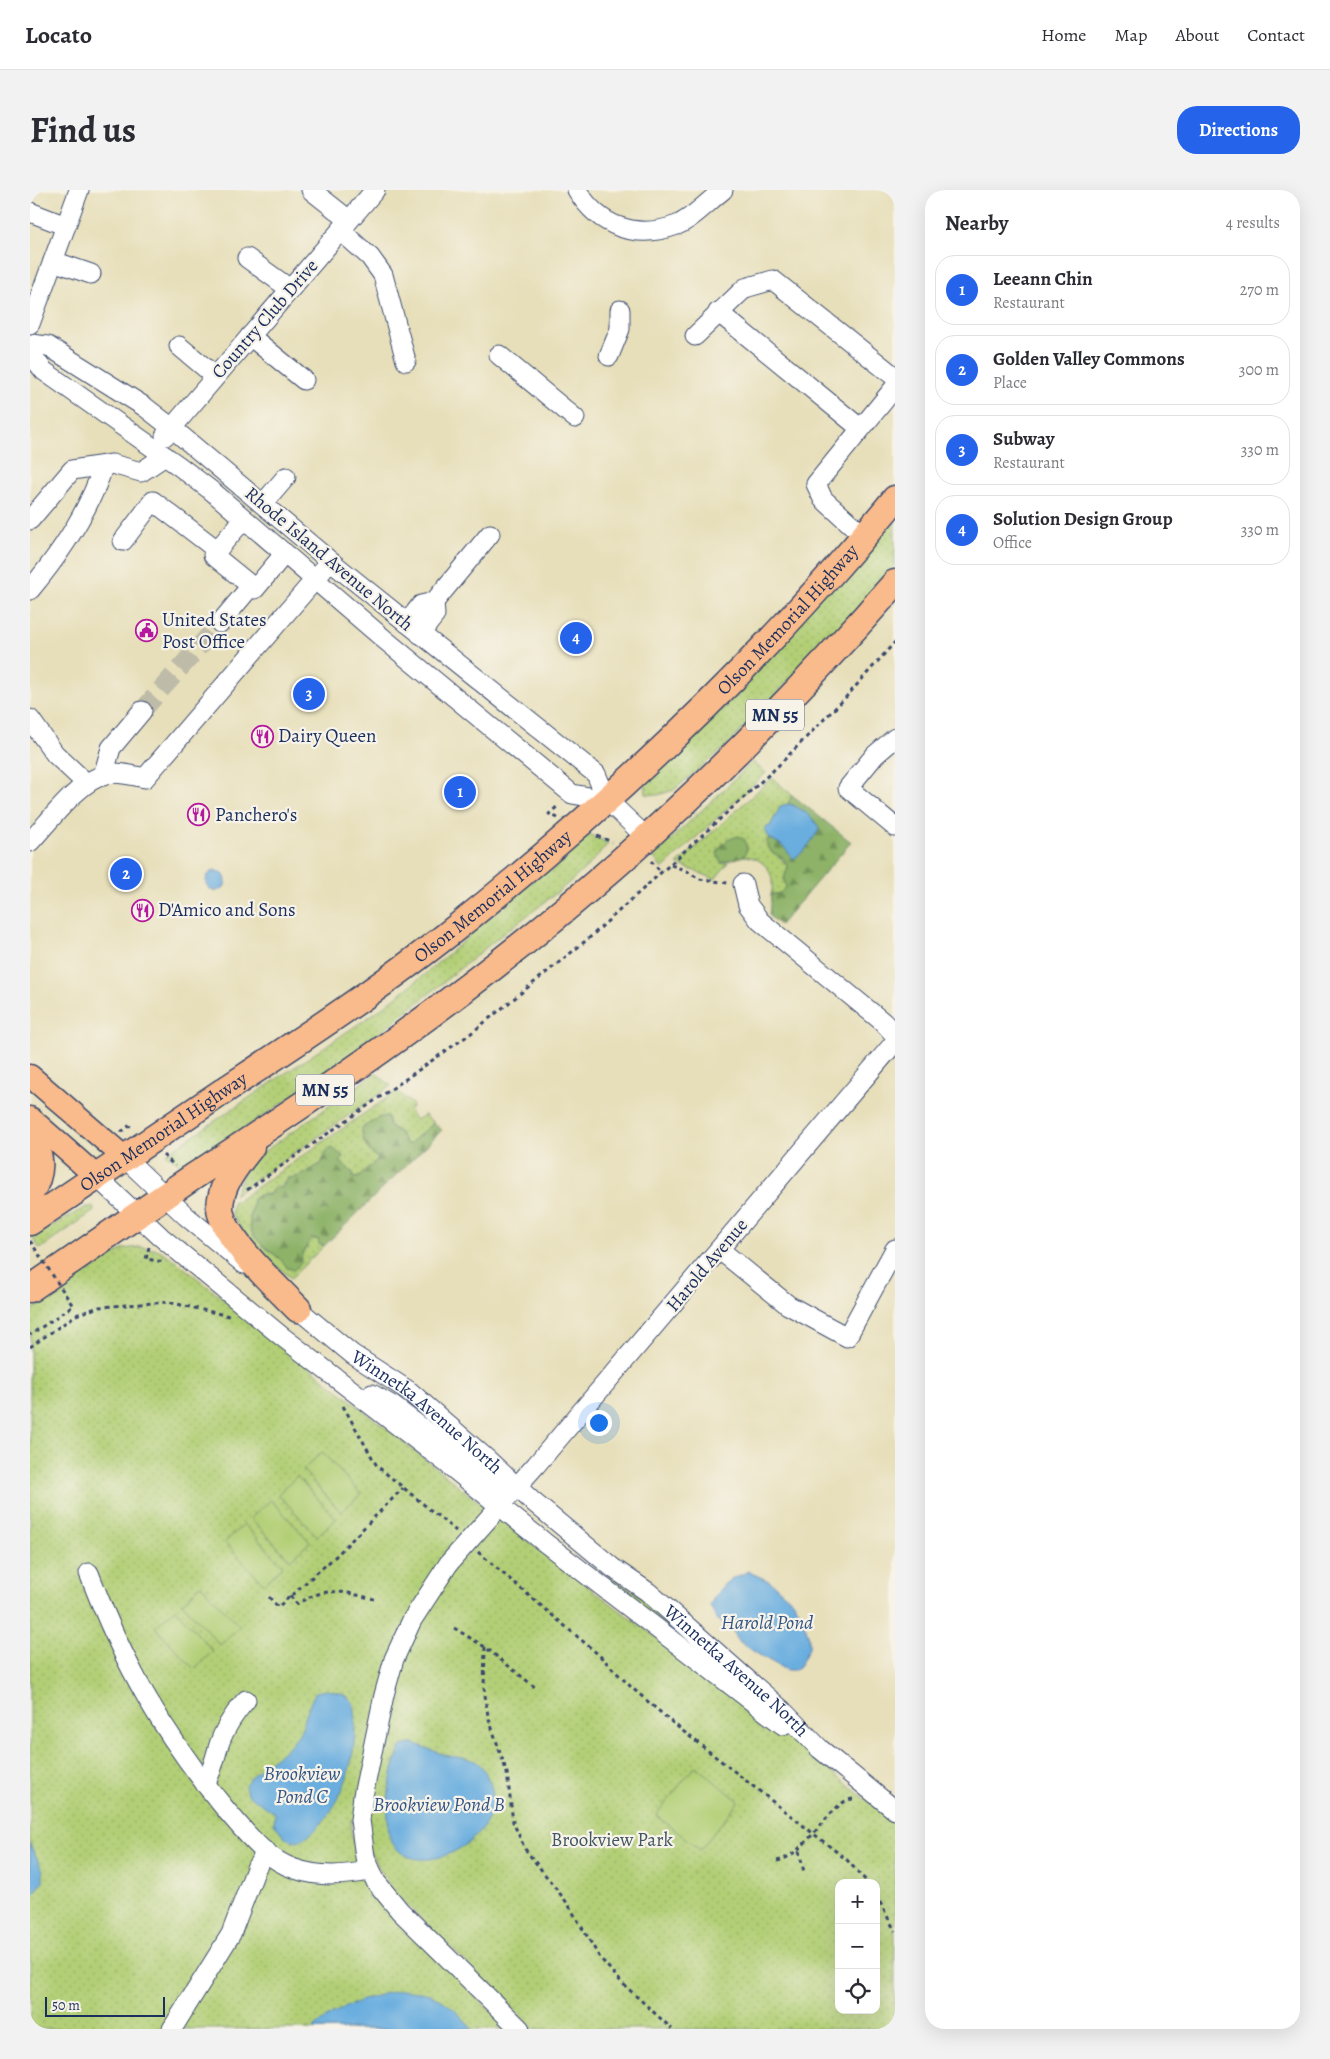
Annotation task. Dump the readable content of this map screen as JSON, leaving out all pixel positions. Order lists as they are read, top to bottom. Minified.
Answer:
{"streets":{"highway":["Olson Memorial Highway","MN 55"],"main road":["Winnetka Avenue North"],"street":["Country Club Drive","Rhode Island Avenue North","Harold Avenue"]},"crossings":[["Country Club Drive","Rhode Island Avenue North"],["Rhode Island Avenue North","Olson Memorial Highway"],["Rhode Island Avenue North","MN 55"],["Olson Memorial Highway","Winnetka Avenue North"],["MN 55","Winnetka Avenue North"],["Harold Avenue","Winnetka Avenue North"]],"water":["Harold Pond","Brookview Pond C","Brookview Pond B"],"parks":["Brookview Park"],"places":{"public building":["United States Post Office"],"restaurant":["Dairy Queen","Panchero's","D'Amico and Sons"]},"scale_bar":"50 m","page":{"header":"Locato","nav":["Home","Map","About","Contact"],"title":"Find us","buttons":"Directions","heading":["Nearby","4 results"],"list":[{"mark":"1","name":"Leeann Chin","note":"Restaurant","value":"270 m"},{"mark":"2","name":"Golden Valley Commons","note":"Place","value":"300 m"},{"mark":"3","name":"Subway","note":"Restaurant","value":"330 m"},{"mark":"4","name":"Solution Design Group","note":"Office","value":"330 m"}],"pins":["4","3","1","2"],"map_buttons":["+","−"],"scale":"50 m"}}
